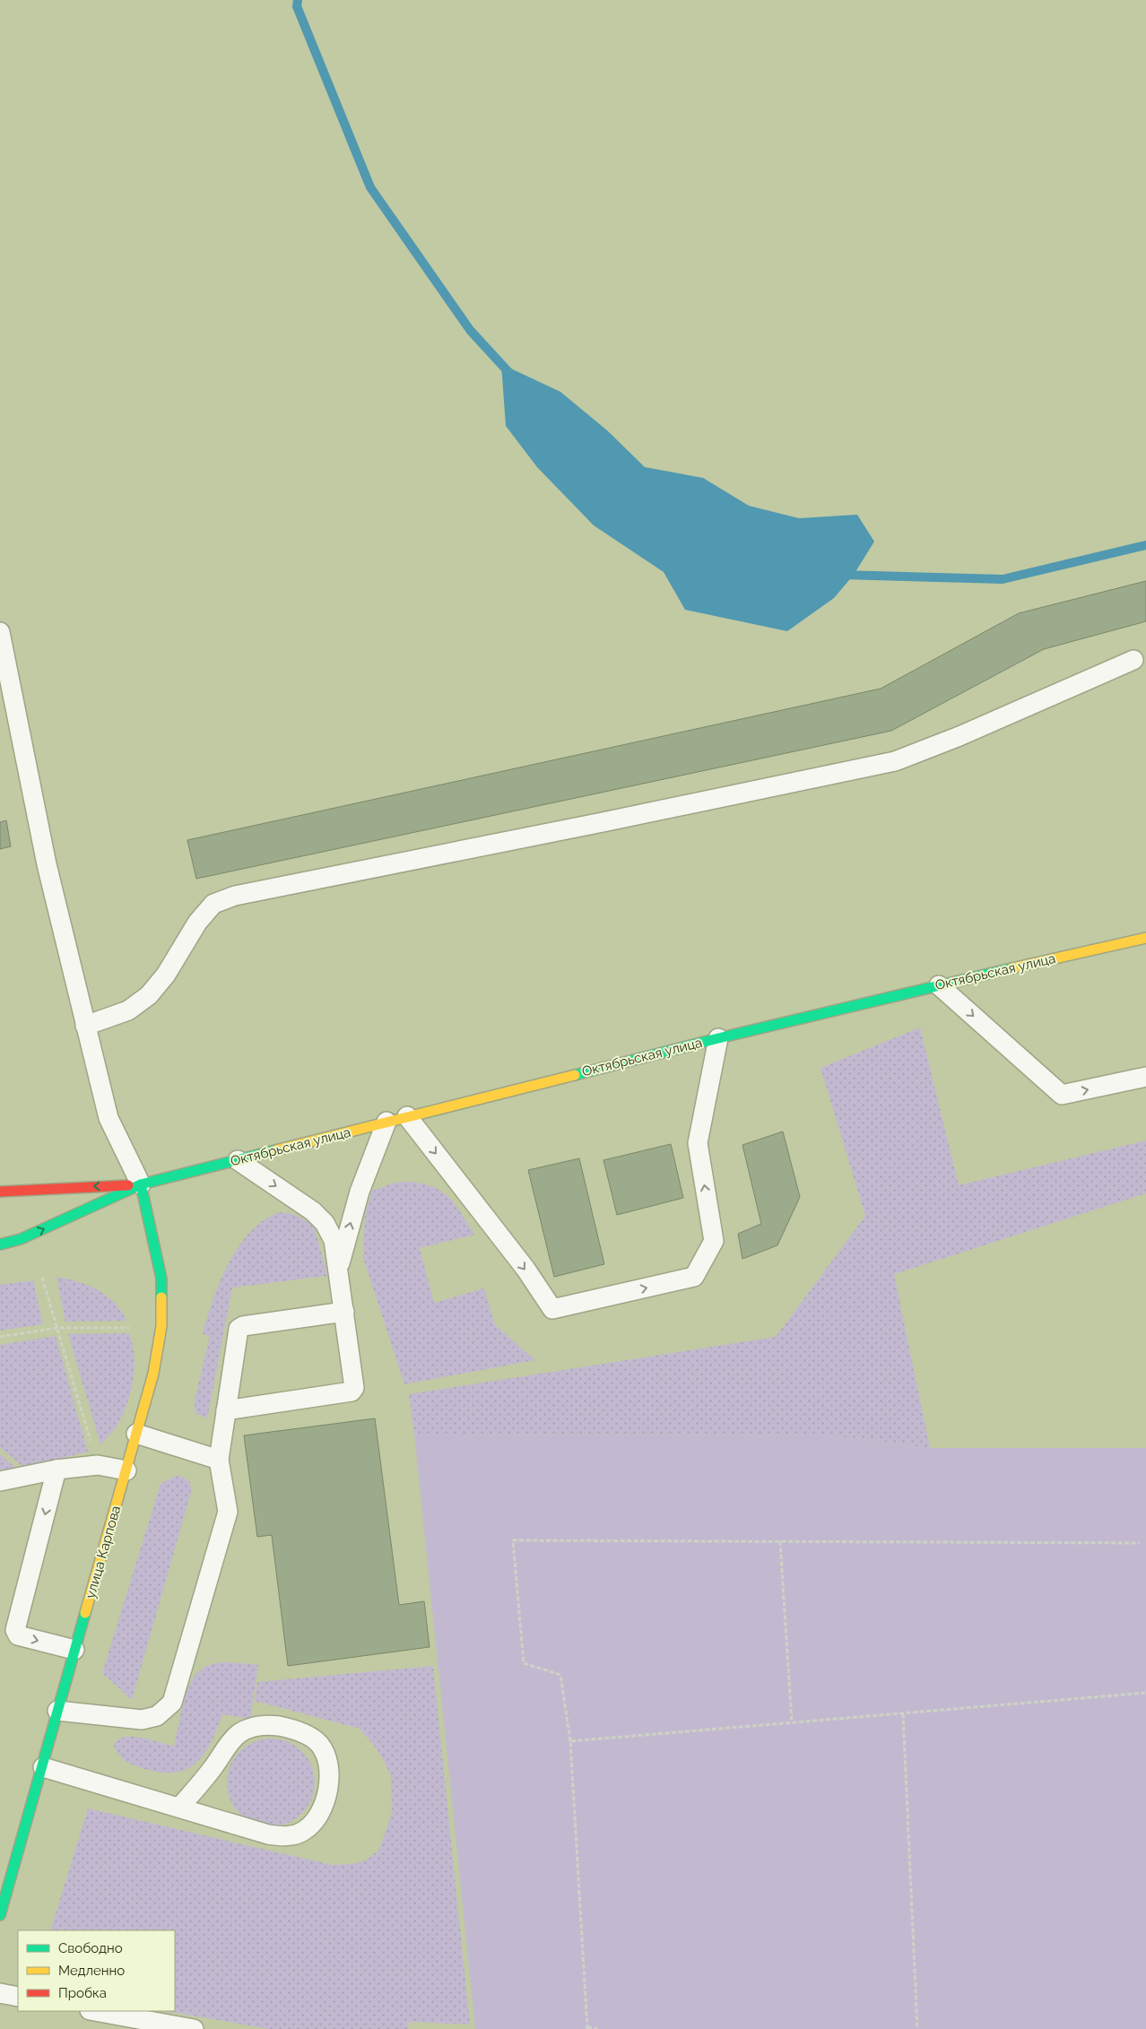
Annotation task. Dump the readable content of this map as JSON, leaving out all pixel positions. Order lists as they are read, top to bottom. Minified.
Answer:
{"streets":{"main road":["Октябрьская улица","улица Карпова"]},"crossings":[["Октябрьская улица","улица Карпова"]],"legend":["Свободно","Медленно","Пробка"]}
